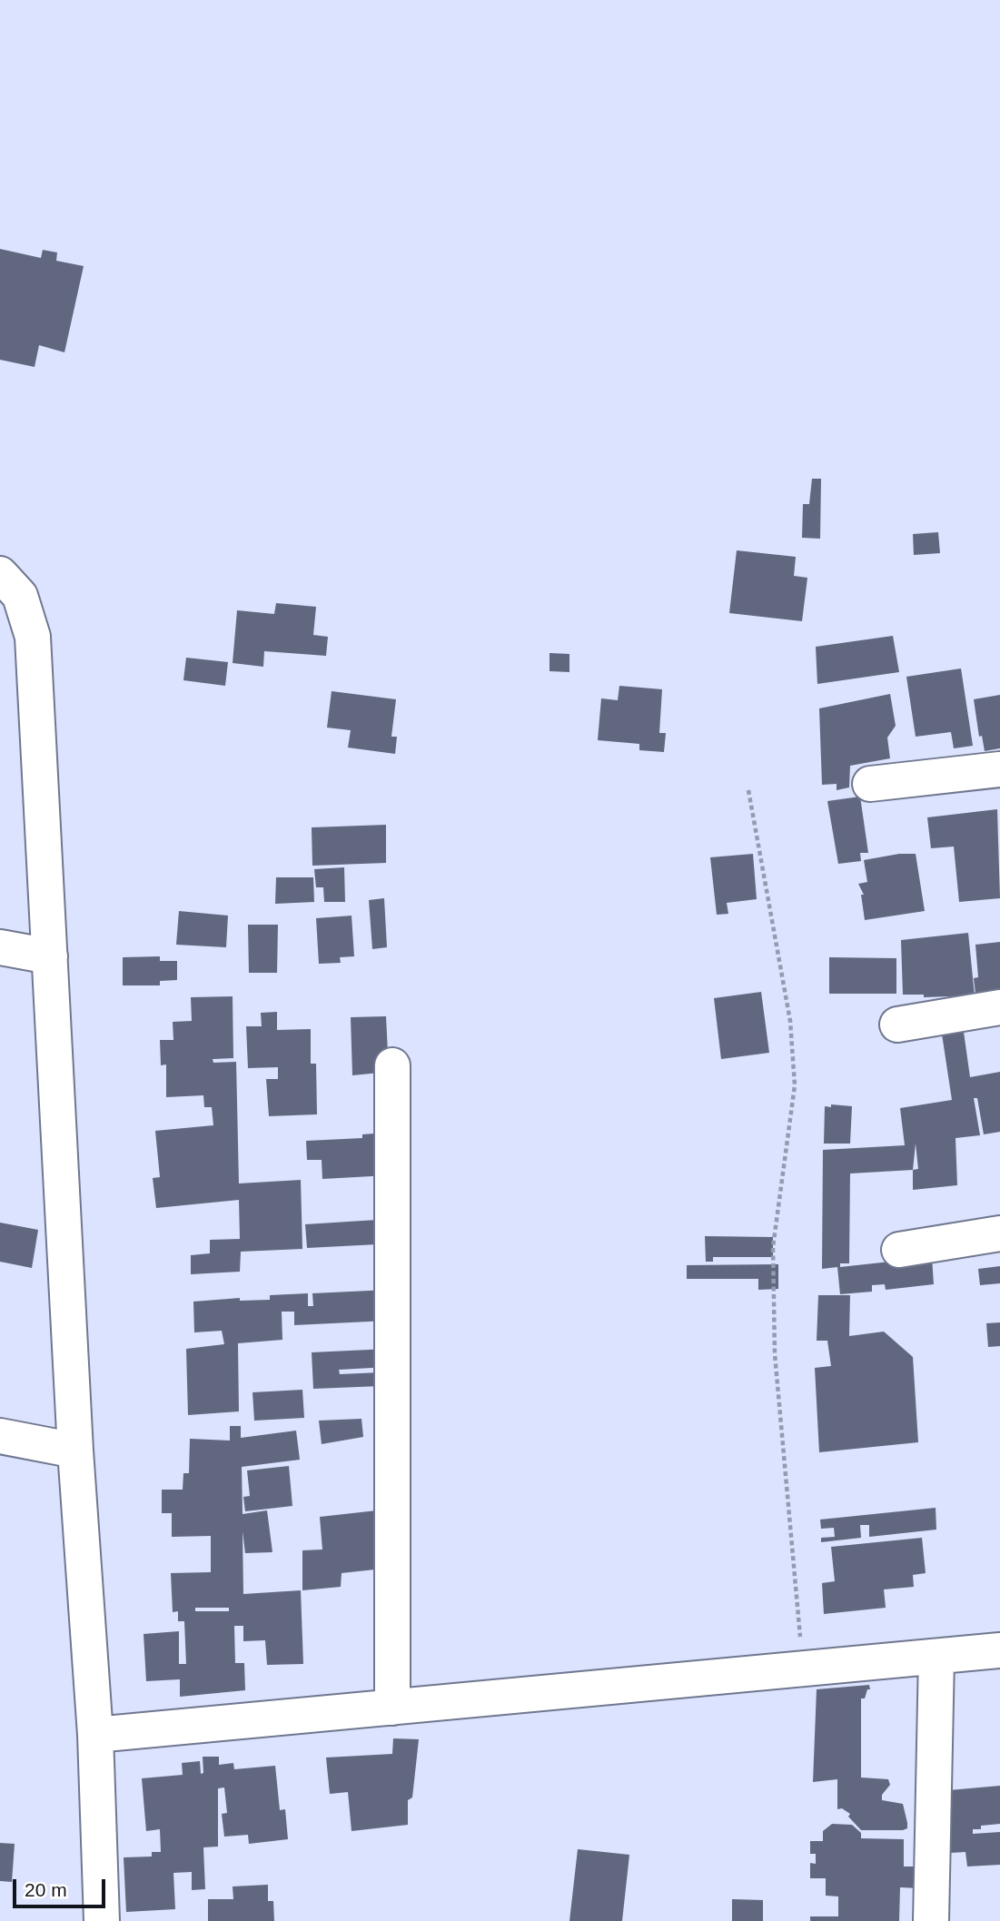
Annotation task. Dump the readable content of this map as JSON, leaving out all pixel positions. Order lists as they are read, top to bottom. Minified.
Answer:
{"scale_bar":"20 m"}
